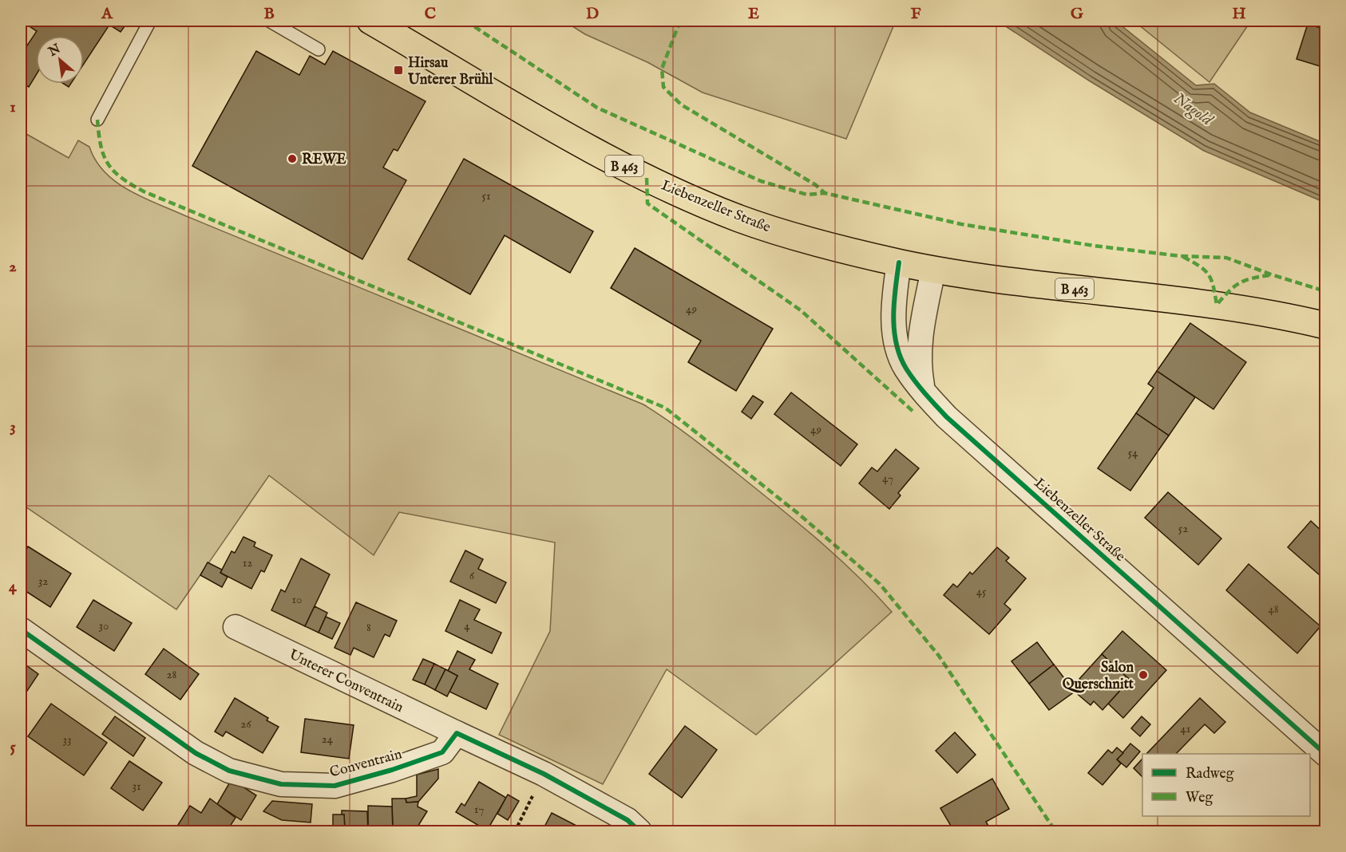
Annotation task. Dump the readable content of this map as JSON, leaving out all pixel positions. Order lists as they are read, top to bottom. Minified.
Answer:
{"streets":{"main road":["B 463","Liebenzeller Straße"],"street":["Unterer Conventrain","Conventrain"]},"crossings":[["Unterer Conventrain","Conventrain"]],"water":["Nagold"],"places":{"transit":["Hirsau Unterer Brühl"],"other":["REWE","Salon Querschnitt"]},"house_numbers":["51","49","49","54","47","52","12","6","32","45","10","48","30","4","8","28","26","41","24","33","31","17"],"legend":["Radweg","Weg"],"north":"top left","grid":{"columns":["A","B","C","D","E","F","G","H"],"rows":["1","2","3","4","5"]}}
